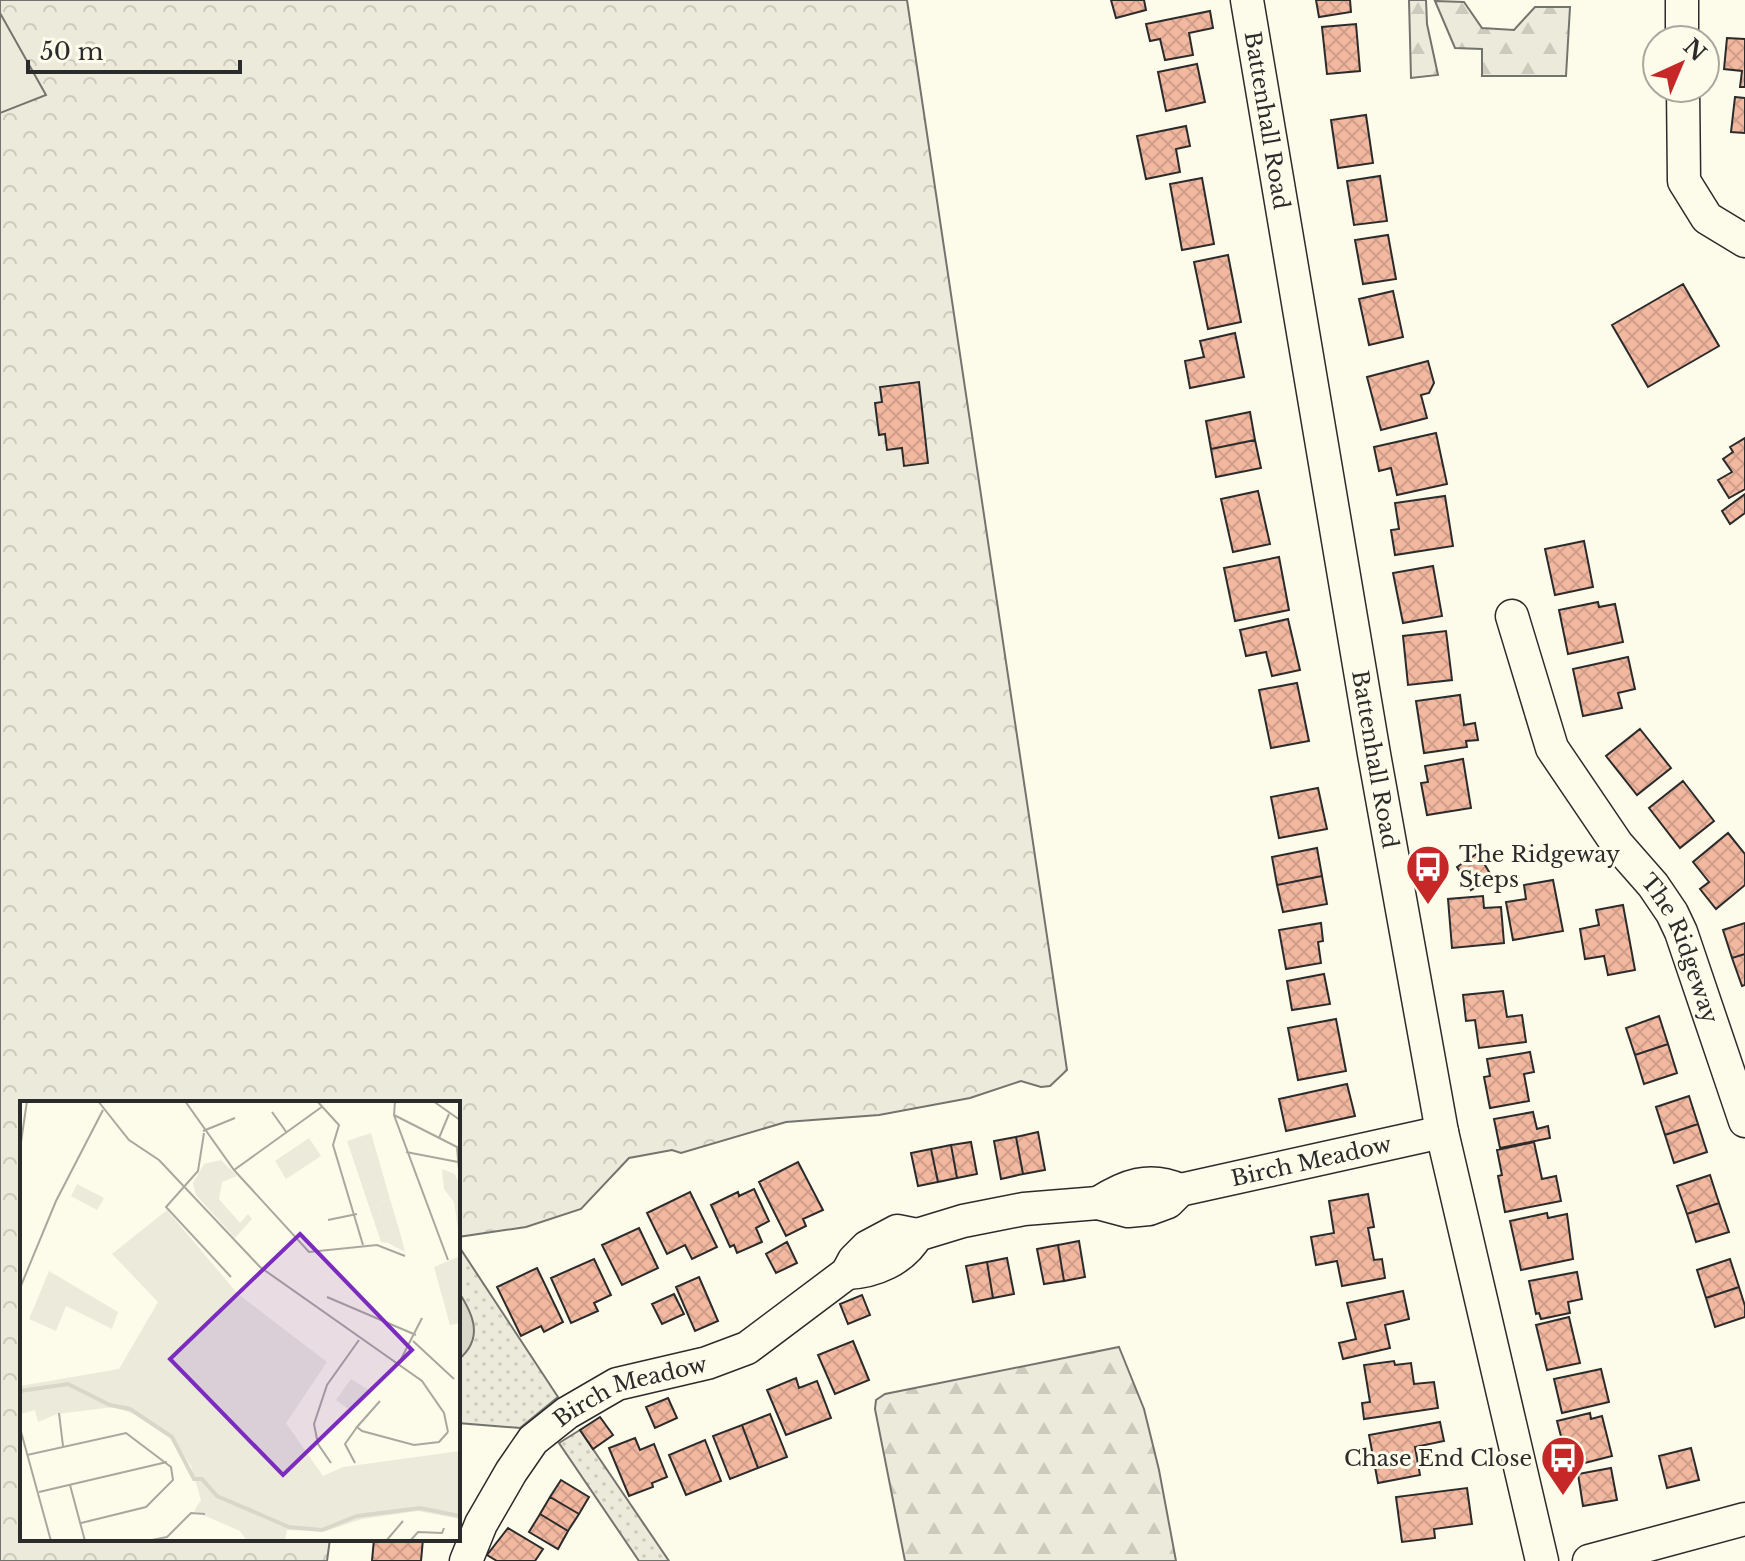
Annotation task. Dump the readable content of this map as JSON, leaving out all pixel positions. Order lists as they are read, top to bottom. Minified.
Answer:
{"streets":{"street":["Battenhall Road","The Ridgeway","Birch Meadow"]},"crossings":[["Battenhall Road","Birch Meadow"]],"places":{"bus stop":["The Ridgeway Steps","Chase End Close"]},"scale_bar":"50 m","north":"top right"}
